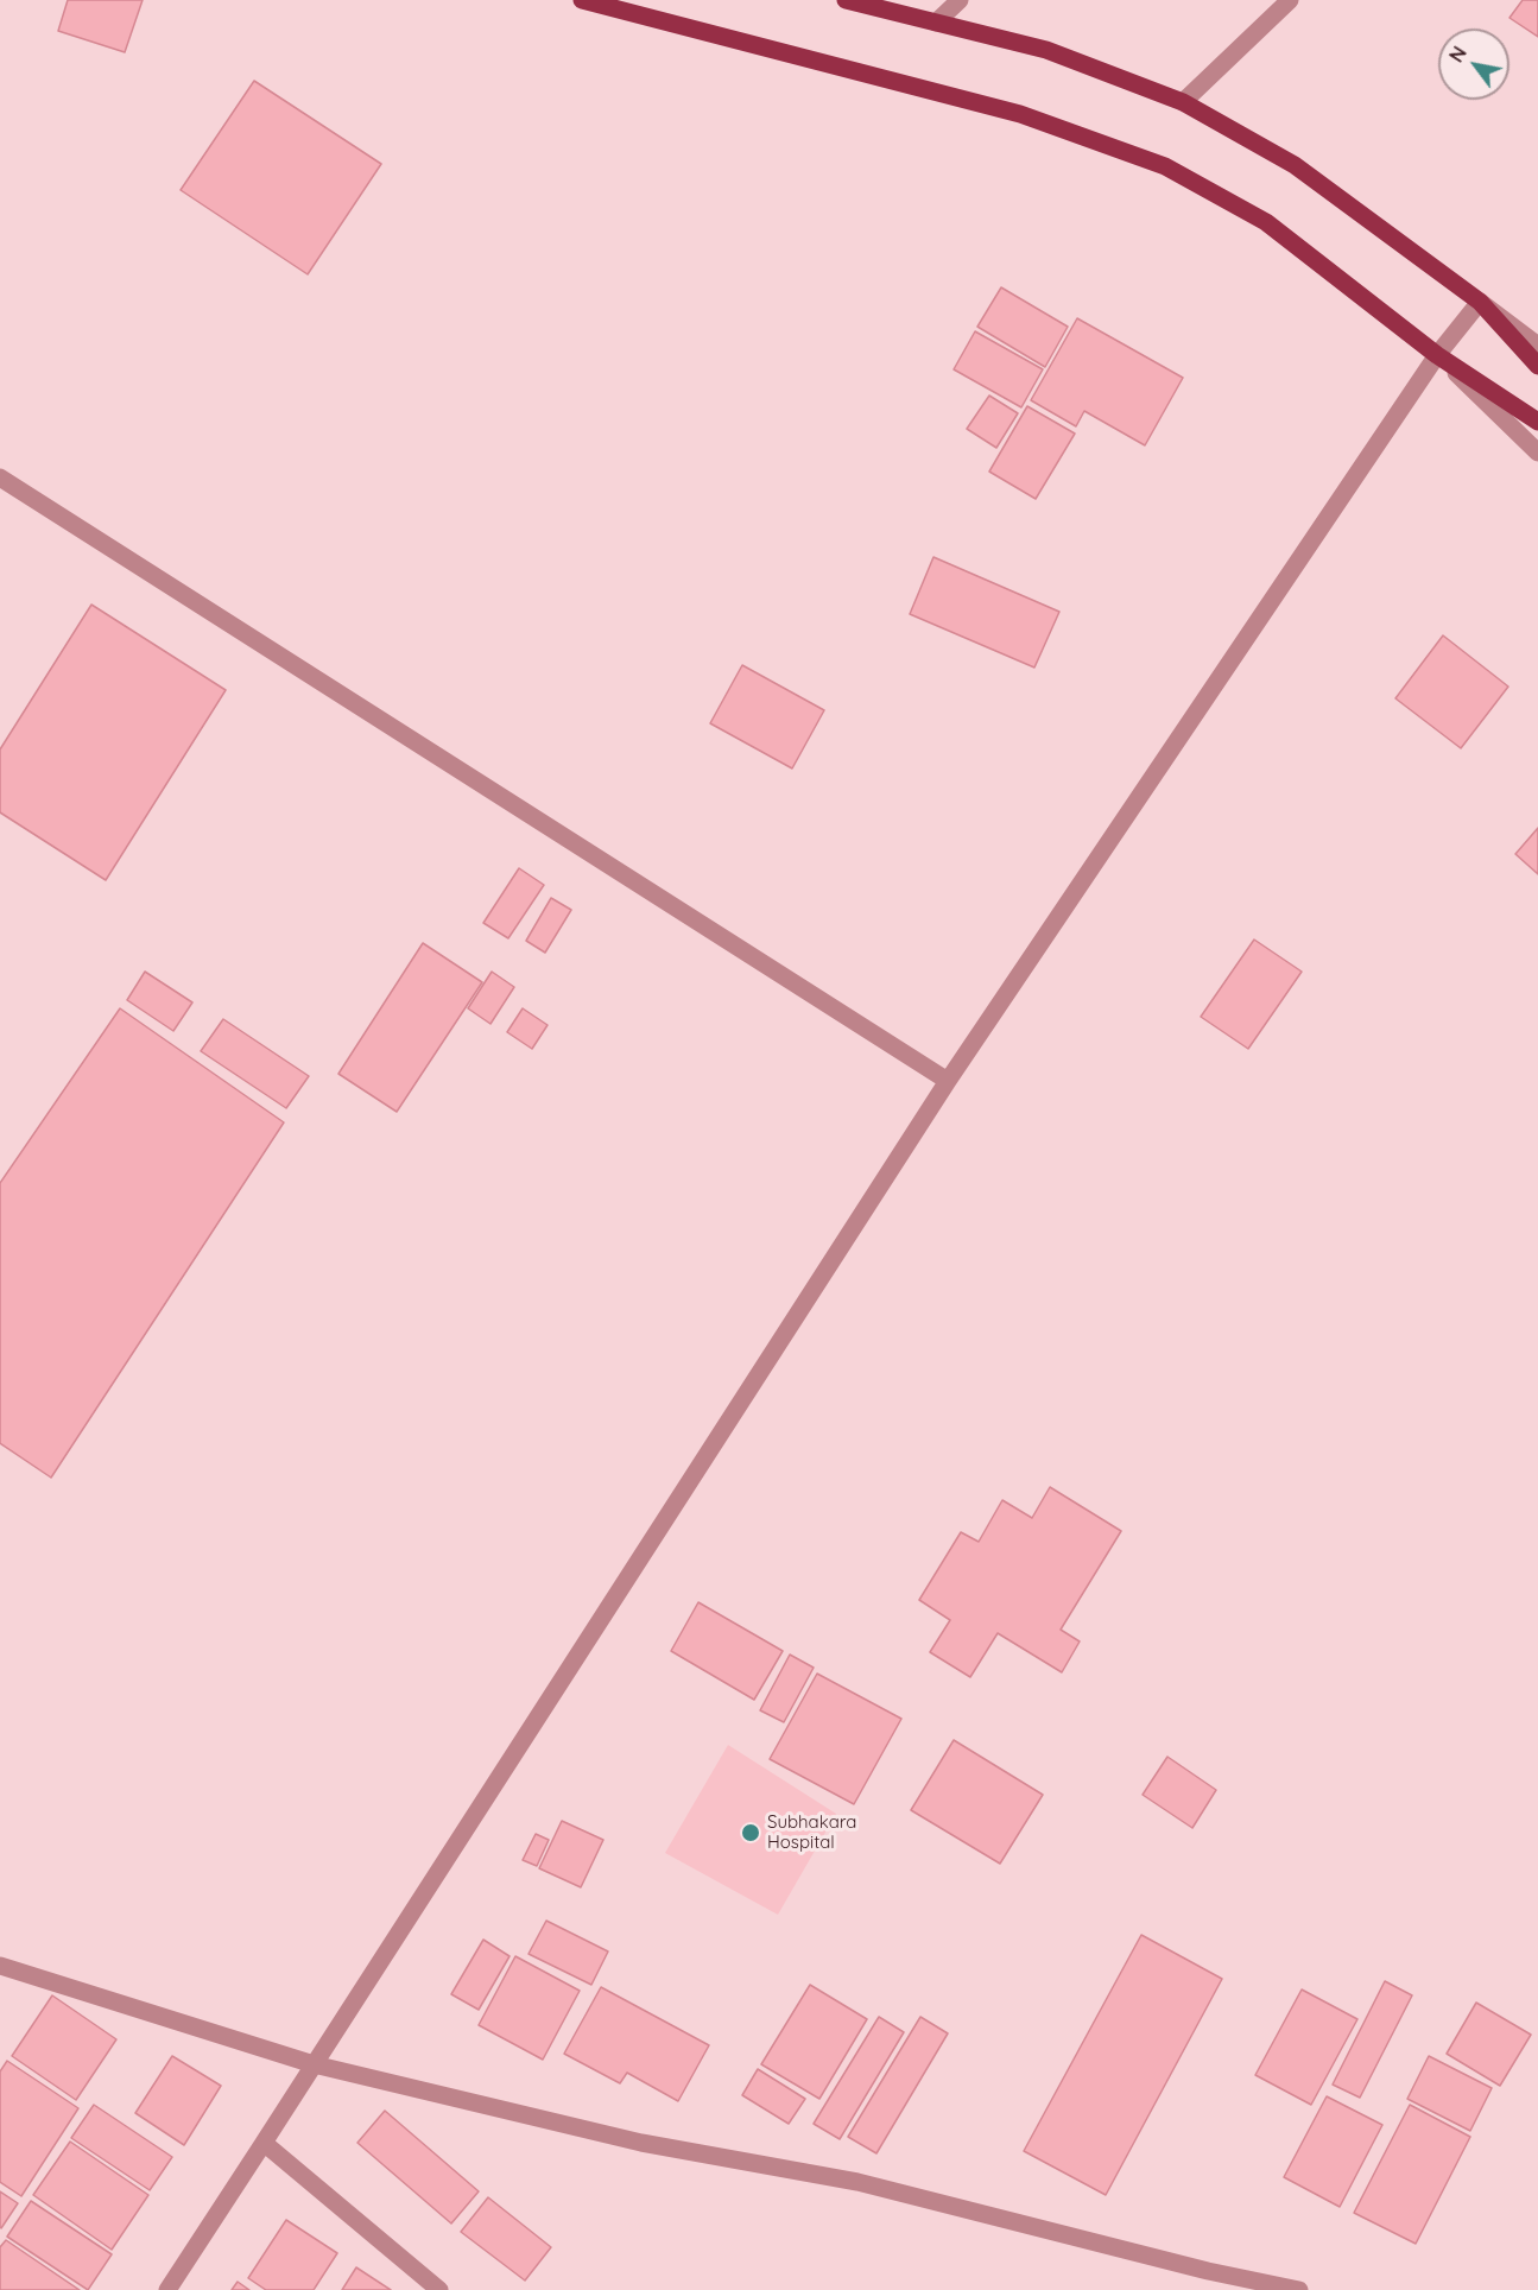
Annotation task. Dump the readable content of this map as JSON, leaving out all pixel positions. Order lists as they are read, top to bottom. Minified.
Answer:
{"places":["Subhakara Hospital"],"north":"top left"}
